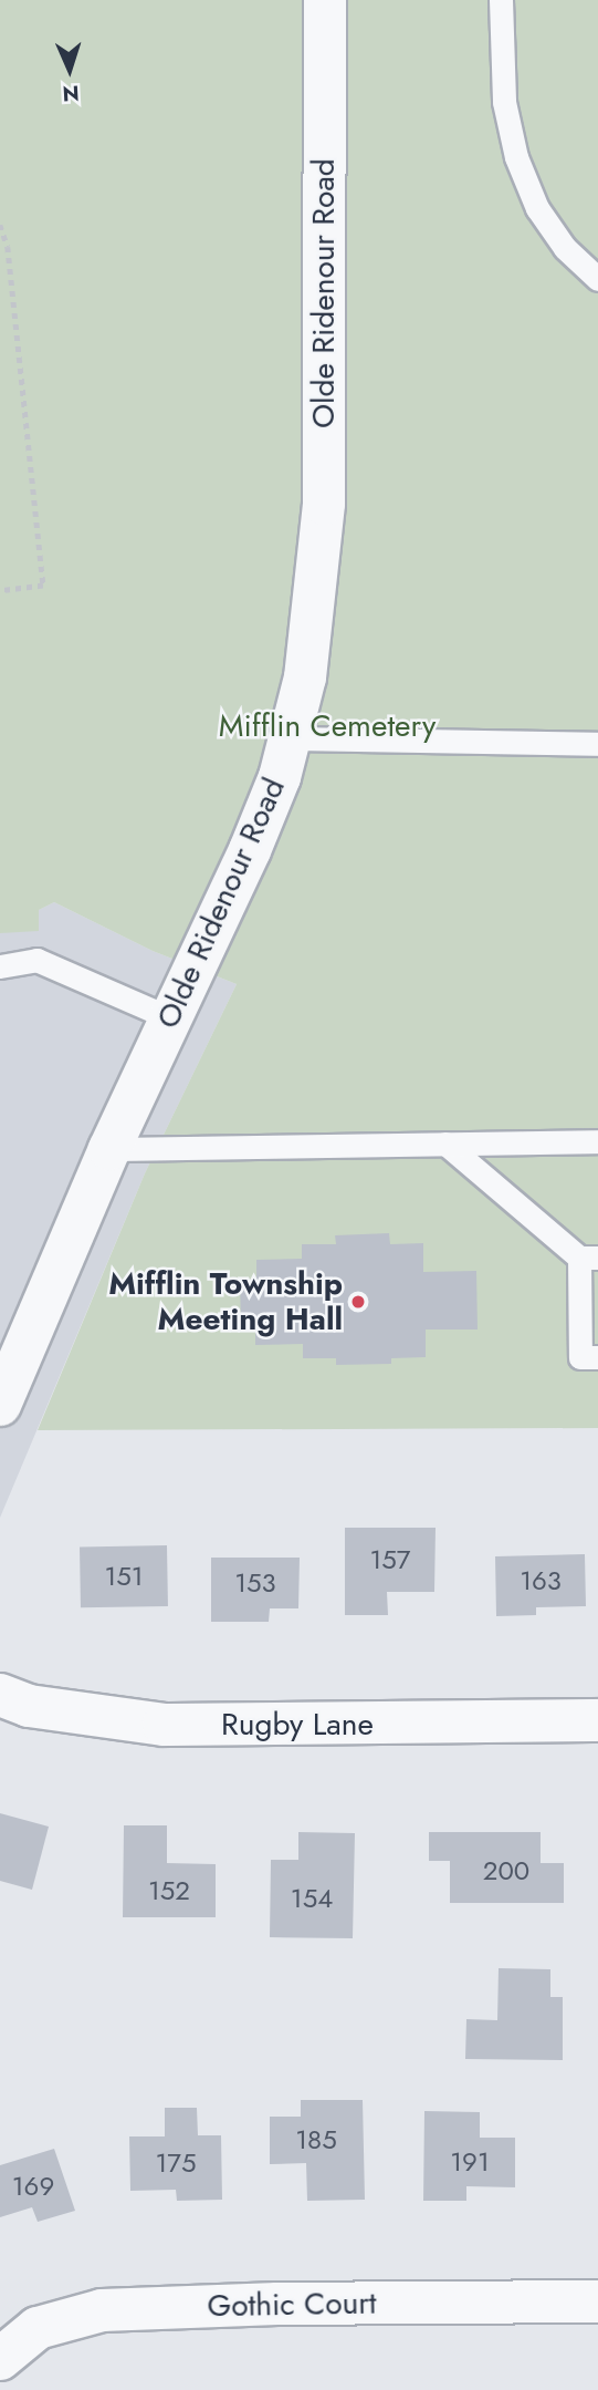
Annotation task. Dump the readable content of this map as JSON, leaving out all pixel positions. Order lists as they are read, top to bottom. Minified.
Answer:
{"streets":{"street":["Olde Ridenour Road","Rugby Lane","Gothic Court"]},"parks":["Mifflin Cemetery"],"places":["Mifflin Township Meeting Hall"],"house_numbers":["157","151","163","153","200","152","154","185","191","175","169"],"north":"bottom"}
